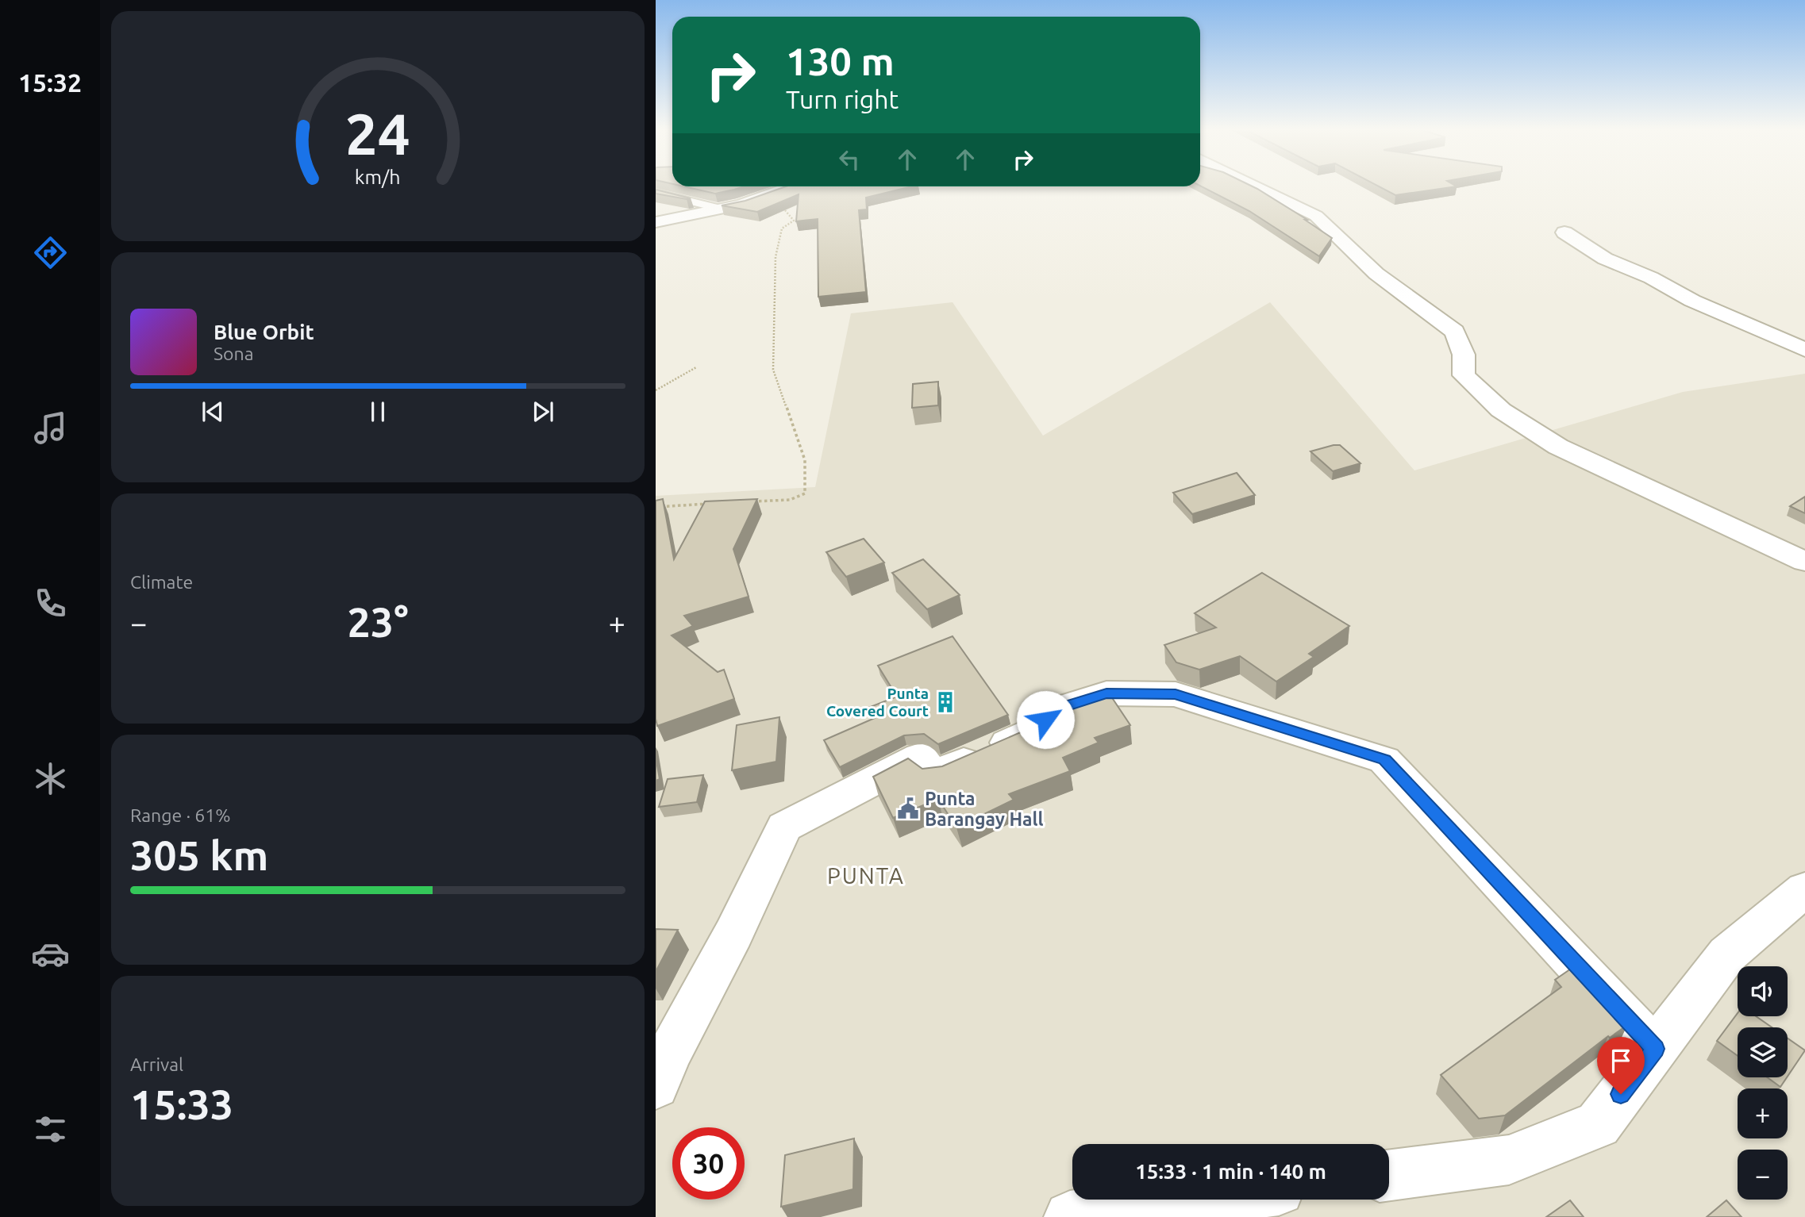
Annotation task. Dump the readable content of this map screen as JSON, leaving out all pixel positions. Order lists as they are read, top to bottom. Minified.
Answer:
{"districts":["PUNTA"],"places":{"building":["Punta Covered Court"],"public building":["Punta Barangay Hall"]},"page":{"tabs":"15:32","turn":["130 m","Turn right"],"song":["Blue Orbit","Sona"],"tile":["Climate",["Range · 61%","305 km"],["Arrival","15:33"]],"heat":["−","23°","+"],"map_buttons":["+","−"],"limit":"30","trip":"15:33 · 1 min · 140 m","gauge":["24","km/h"]}}
